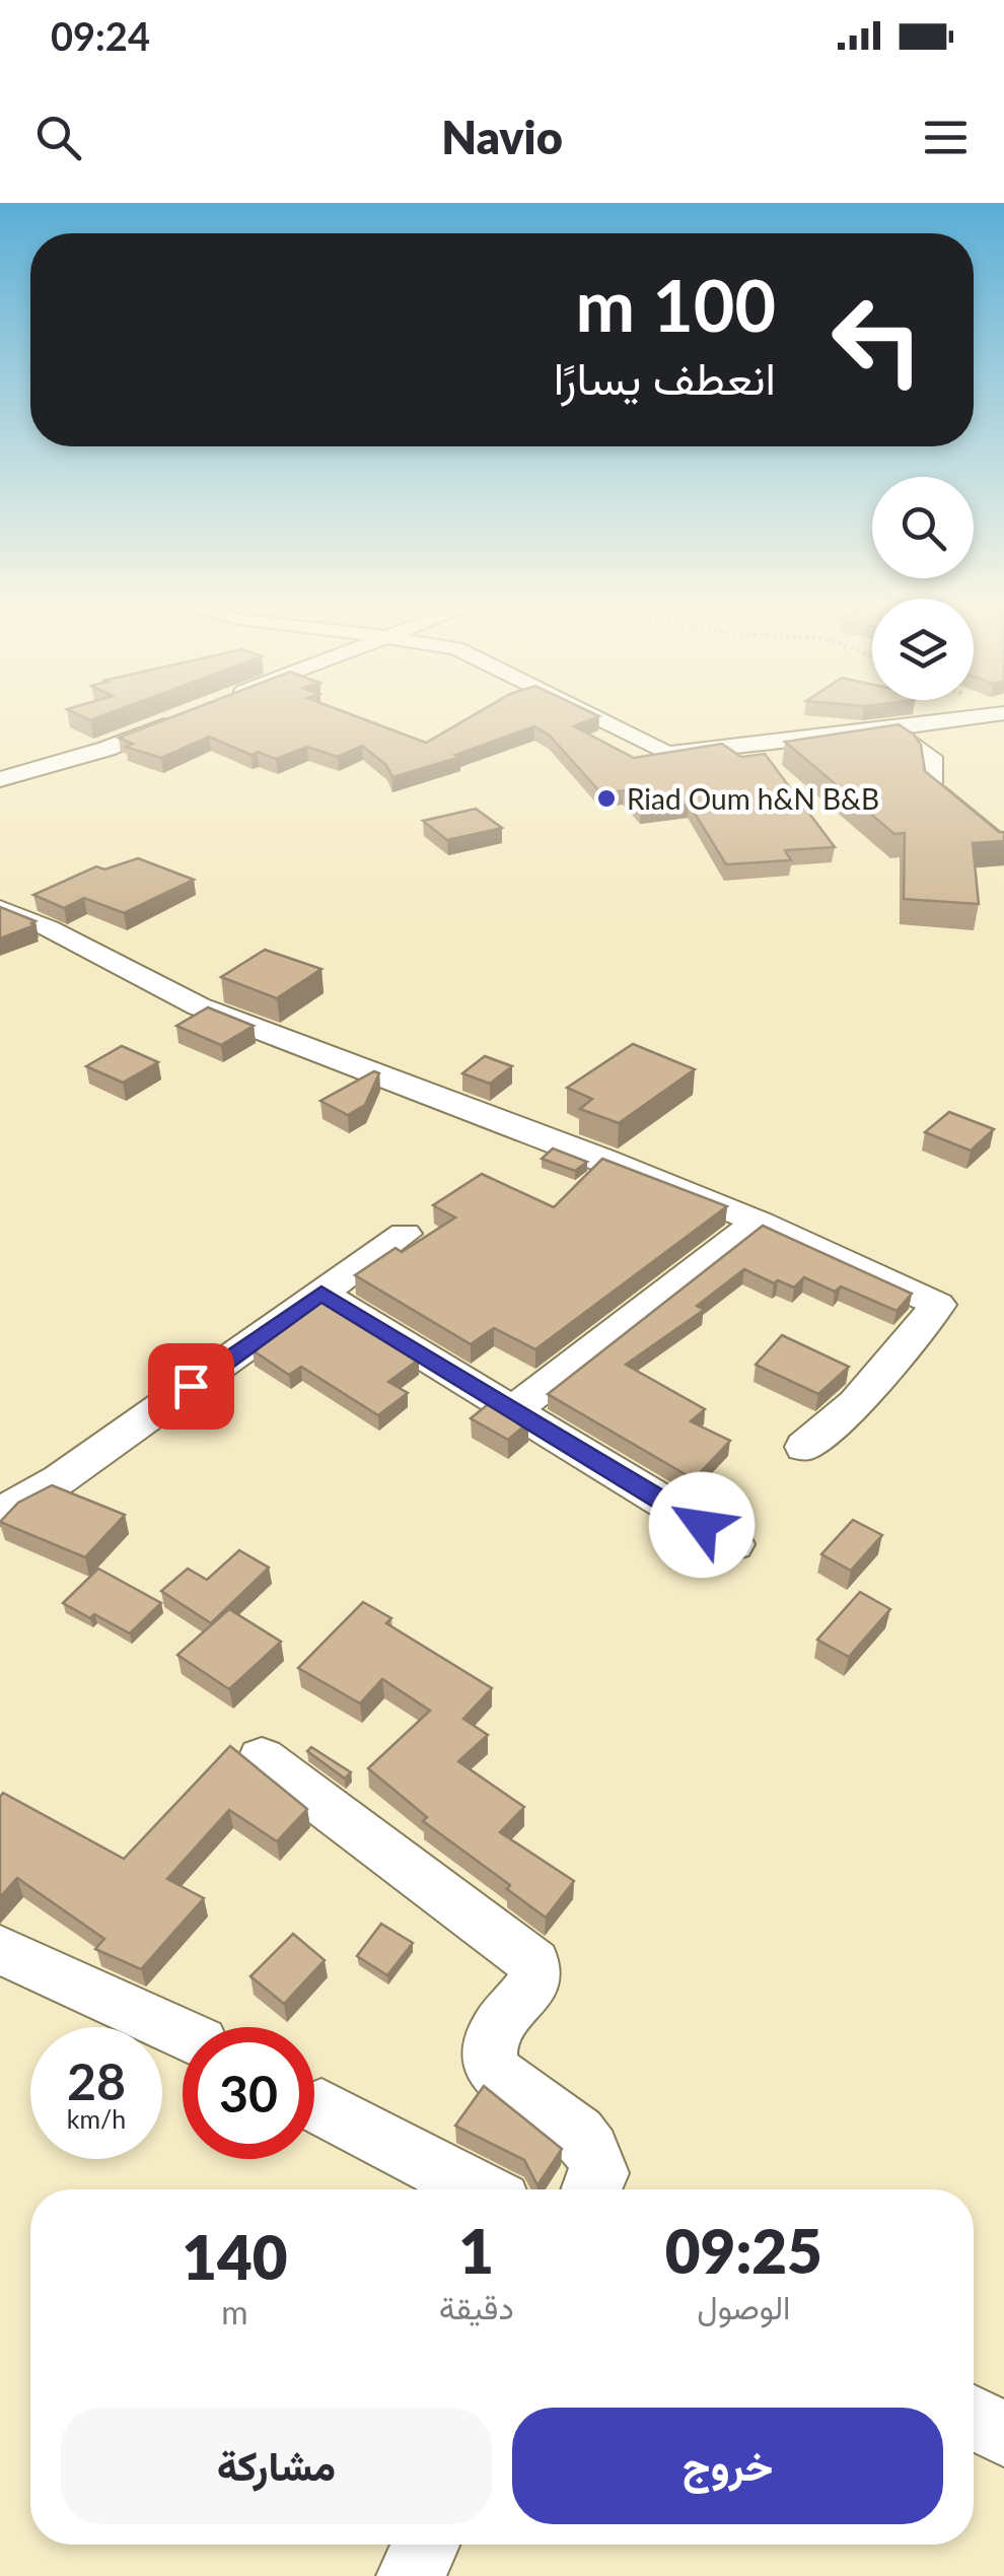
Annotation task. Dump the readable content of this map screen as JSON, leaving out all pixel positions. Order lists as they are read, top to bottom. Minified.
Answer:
{"places":["Riad Oum h&N B&B"],"page":{"status":"09:24","header":"Navio","turn":["100 m","انعطف يسارًا"],"speed":"28 km/h","limit":"30","eta":["09:25","الوصول","1","دقيقة","140","m"],"buttons":["خروج","مشاركة"]}}
